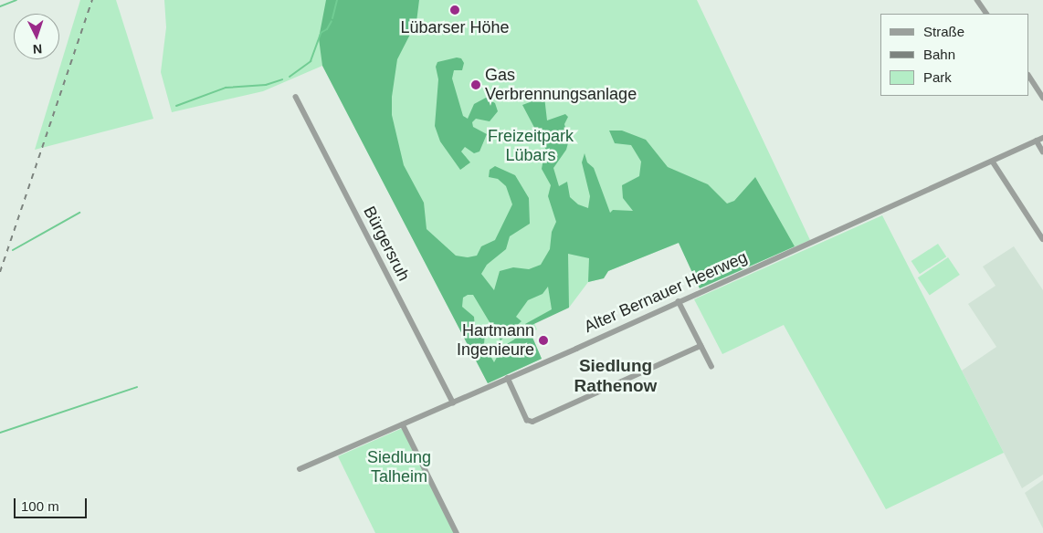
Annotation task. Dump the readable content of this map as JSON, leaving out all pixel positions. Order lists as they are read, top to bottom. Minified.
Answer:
{"streets":{"street":["Bürgersruh","Alter Bernauer Heerweg"]},"crossings":[["Bürgersruh","Alter Bernauer Heerweg"]],"districts":["Siedlung Rathenow"],"parks":["Freizeitpark Lübars","Siedlung Talheim"],"places":["Lübarser Höhe","Gas Verbrennungsanlage","Hartmann Ingenieure"],"legend":["Straße","Bahn","Park"],"scale_bar":"100 m","north":"bottom"}
